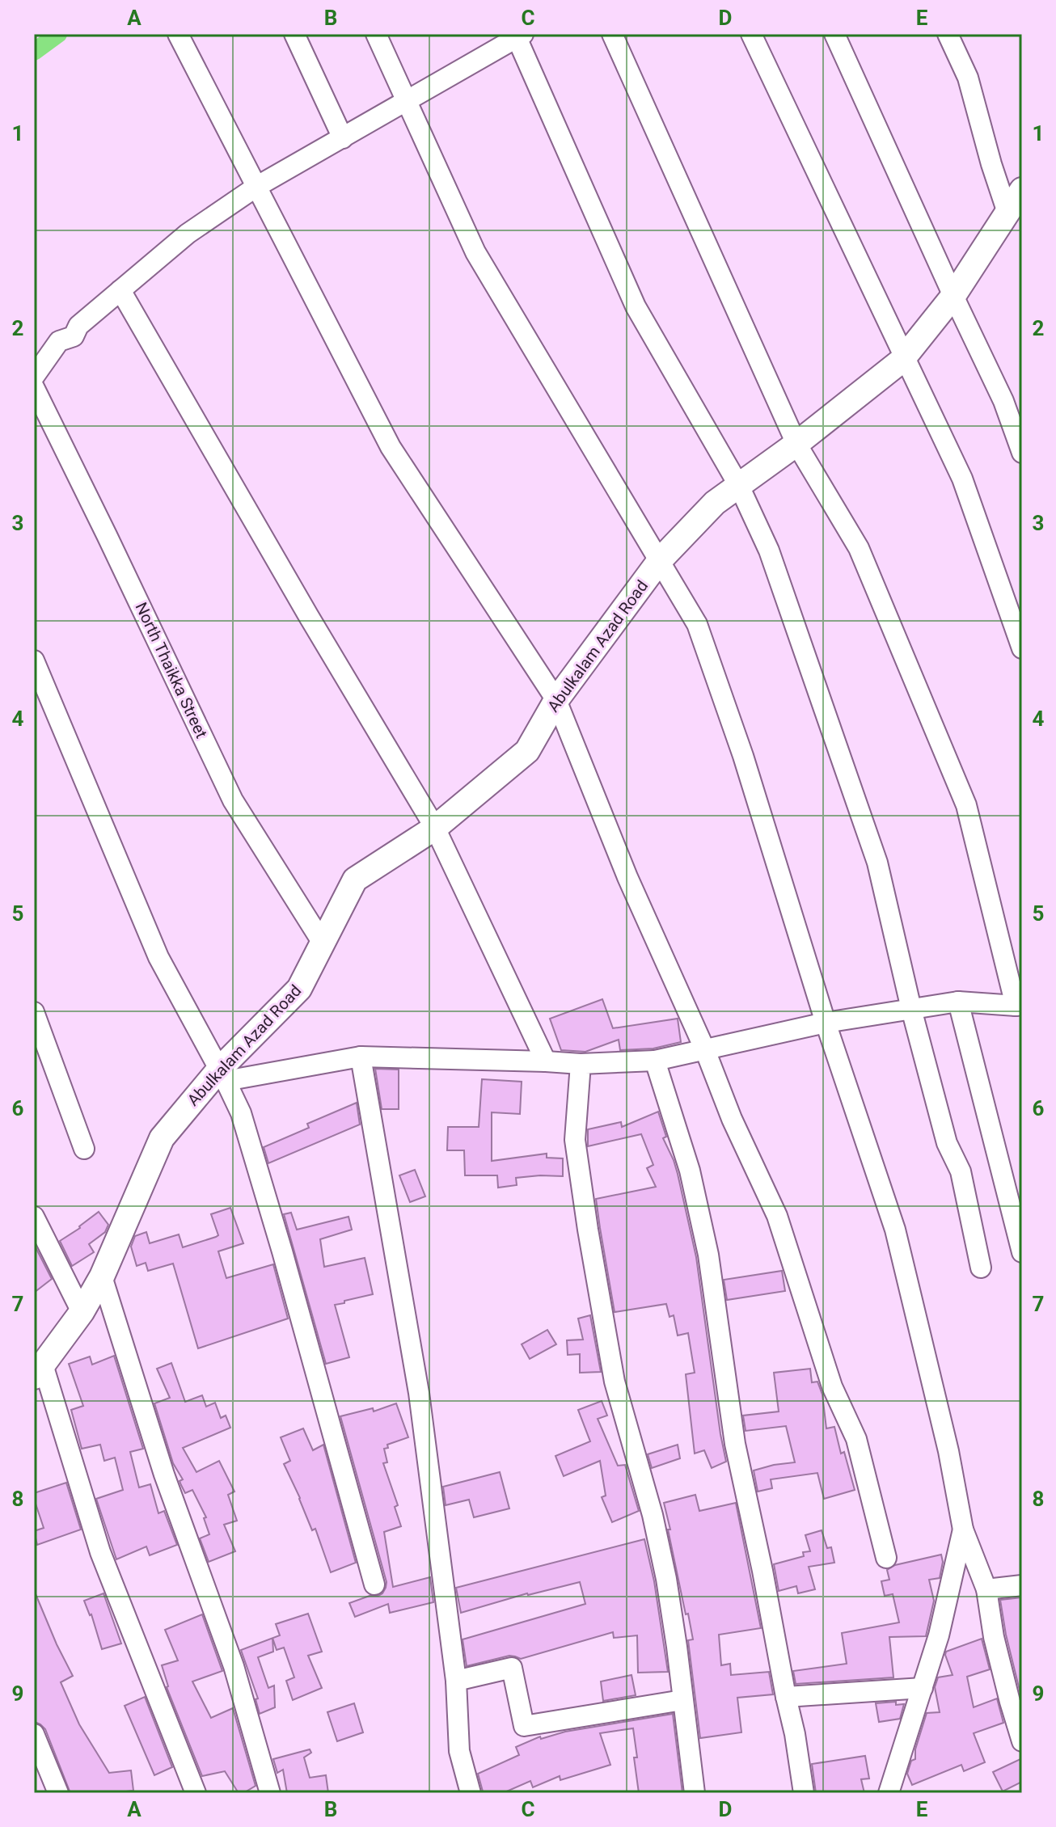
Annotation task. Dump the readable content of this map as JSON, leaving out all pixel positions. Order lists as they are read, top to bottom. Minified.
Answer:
{"streets":{"main road":["Abulkalam Azad Road"],"street":["North Thaikka Street"]},"crossings":[["Abulkalam Azad Road","North Thaikka Street"]],"grid":{"columns":["A","B","C","D","E"],"rows":["1","2","3","4","5","6","7","8","9"]}}
